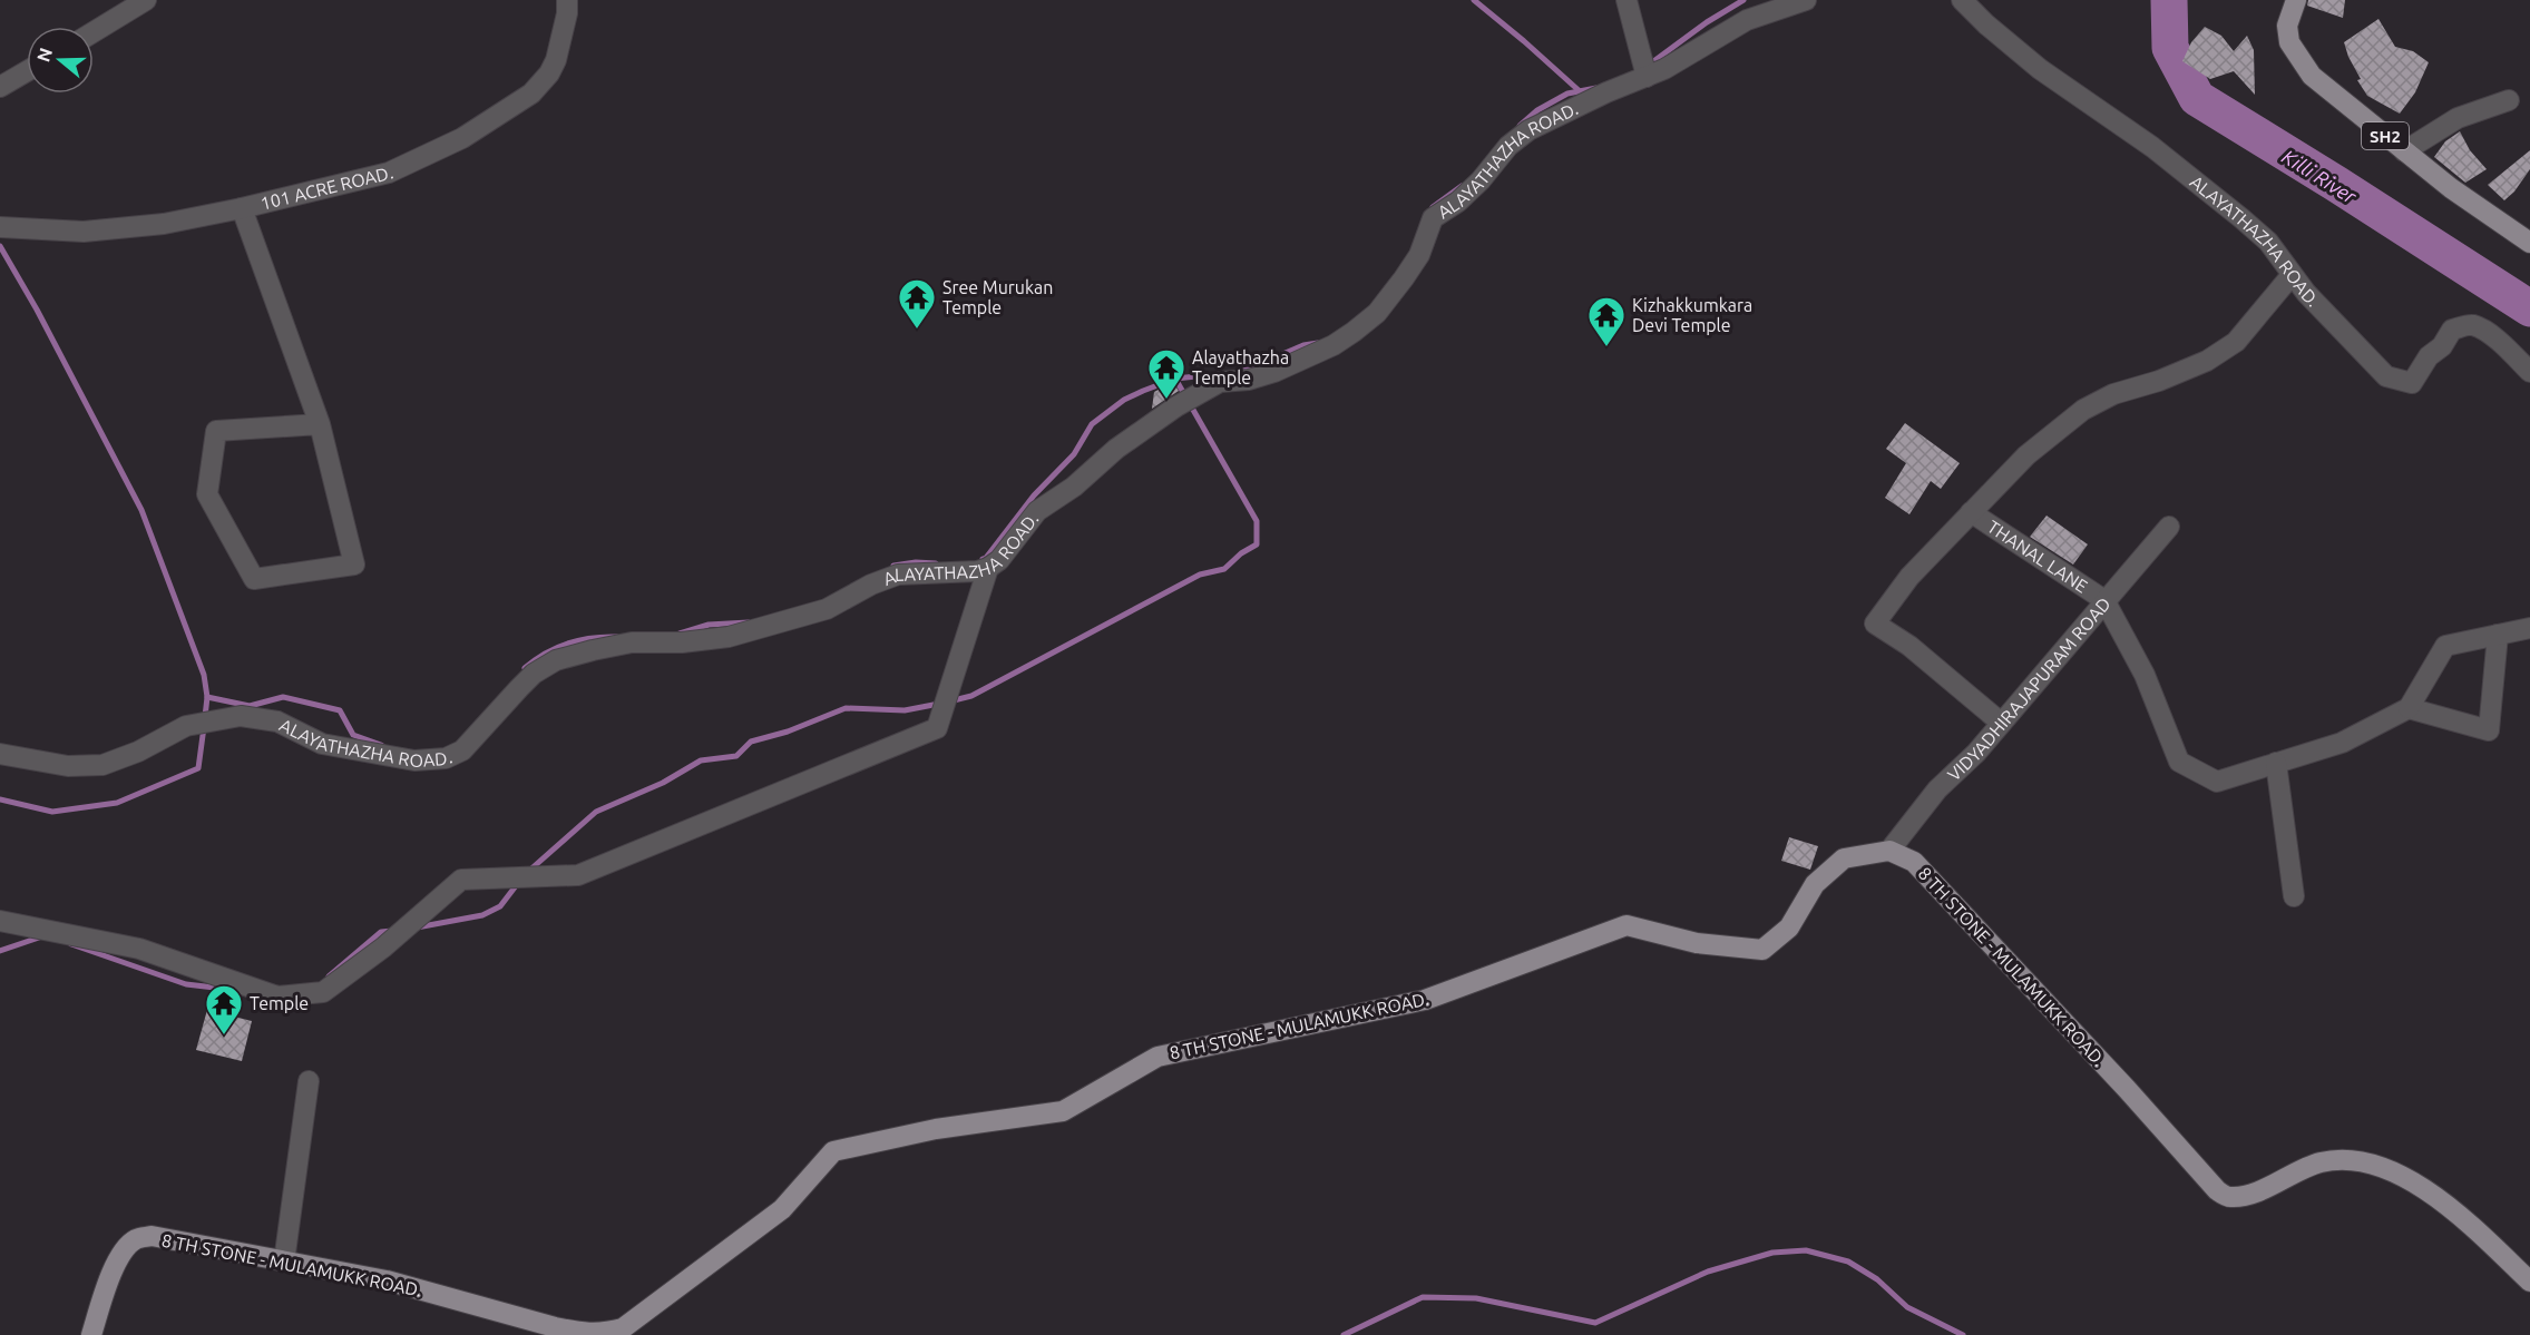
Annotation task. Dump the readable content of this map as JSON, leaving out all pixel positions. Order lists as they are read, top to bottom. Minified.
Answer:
{"streets":{"main road":["SH2","8 TH STONE - MULAMUKK ROAD."],"street":["ALAYATHAZHA ROAD.","101 ACRE ROAD.","THANAL LANE","VIDYADHIRAJAPURAM ROAD"]},"crossings":[["THANAL LANE","VIDYADHIRAJAPURAM ROAD"],["VIDYADHIRAJAPURAM ROAD","8 TH STONE - MULAMUKK ROAD."]],"water":["Killi River"],"places":{"temple":["Sree Murukan Temple","Kizhakkumkara Devi Temple","Alayathazha Temple","Temple"]},"north":"left"}
